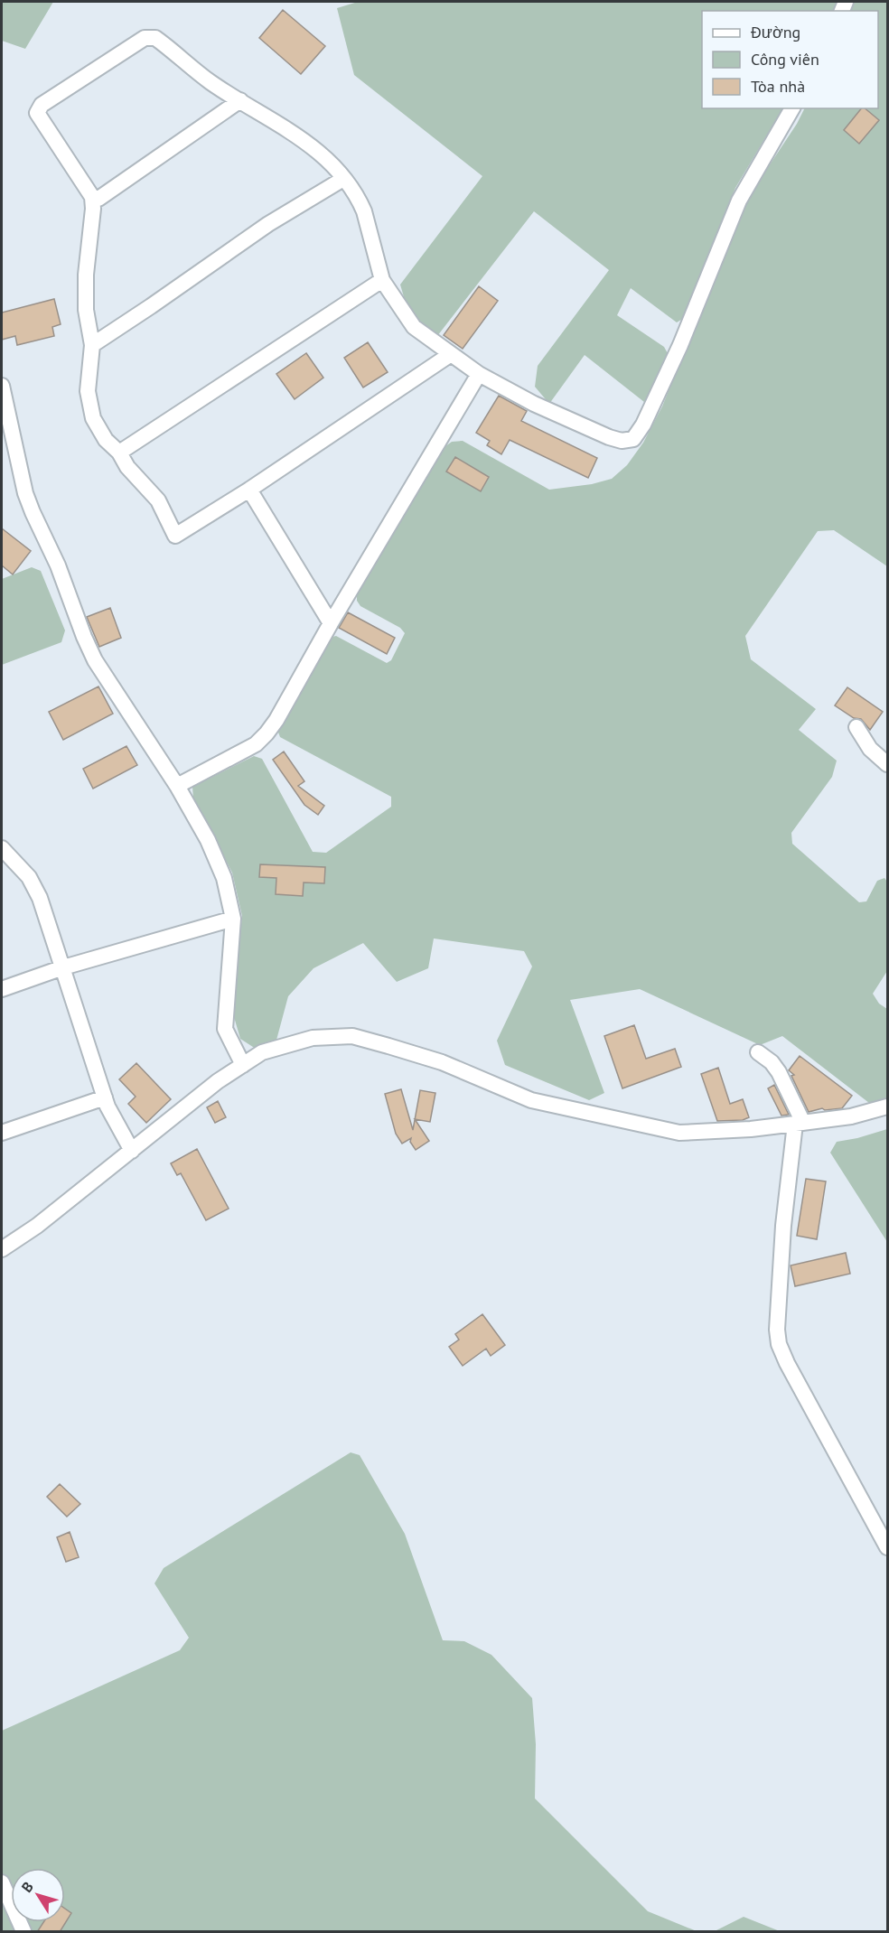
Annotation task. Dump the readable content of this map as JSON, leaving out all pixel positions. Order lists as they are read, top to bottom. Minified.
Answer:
{"legend":["Đường","Công viên","Tòa nhà"],"north":"top left"}
